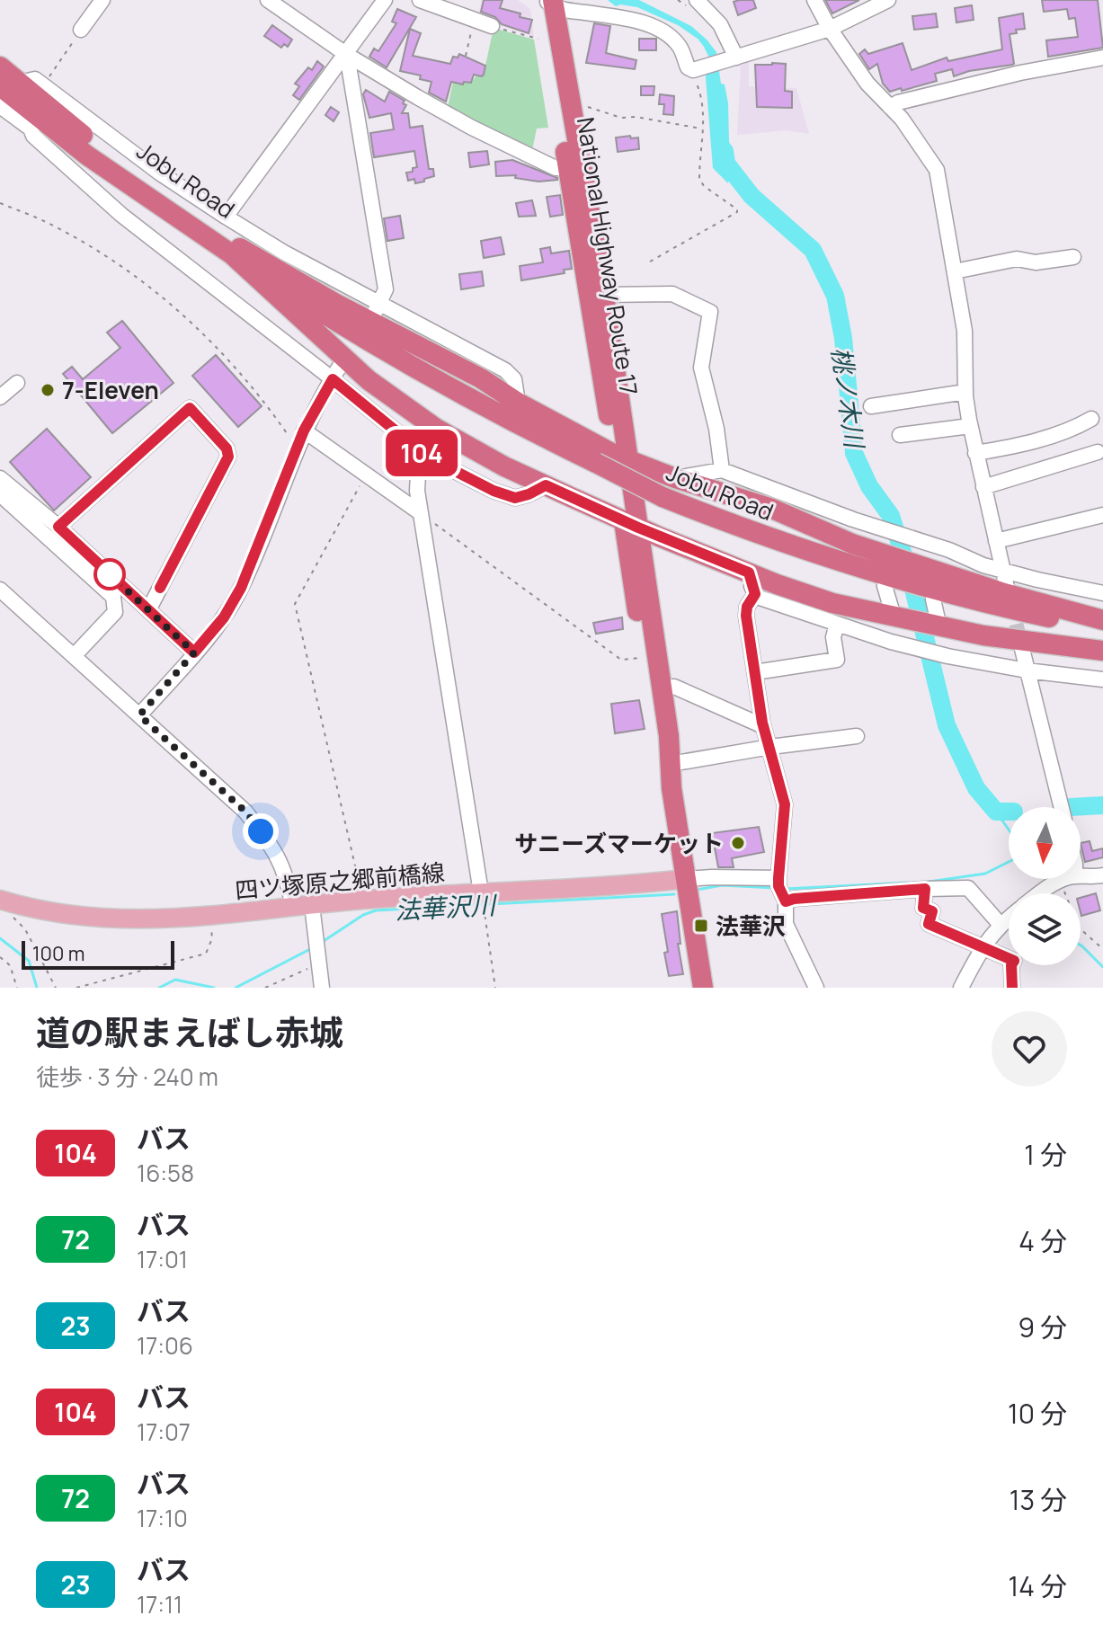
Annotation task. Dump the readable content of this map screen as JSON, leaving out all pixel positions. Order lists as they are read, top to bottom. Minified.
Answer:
{"streets":{"highway":["Jobu Road","National Highway Route 17"],"main road":["四ツ塚原之郷前橋線"]},"crossings":[["Jobu Road","National Highway Route 17"]],"water":["桃ノ木川","法華沢川"],"places":{"other":["7-Eleven","サニーズマーケット"],"transit":["法華沢"]},"lines":["bus line 104"],"scale_bar":"100 m","north":"bottom","page":{"on_map":"104","scale":"100 m","heading":["道の駅まえばし赤城","徒歩 · 3 分 · 240 m"],"list":[{"mark":"104","name":"バス","note":"16:58","value":"1 分"},{"mark":"72","name":"バス","note":"17:01","value":"4 分"},{"mark":"23","name":"バス","note":"17:06","value":"9 分"},{"mark":"104","name":"バス","note":"17:07","value":"10 分"},{"mark":"72","name":"バス","note":"17:10","value":"13 分"},{"mark":"23","name":"バス","note":"17:11","value":"14 分"}]}}
